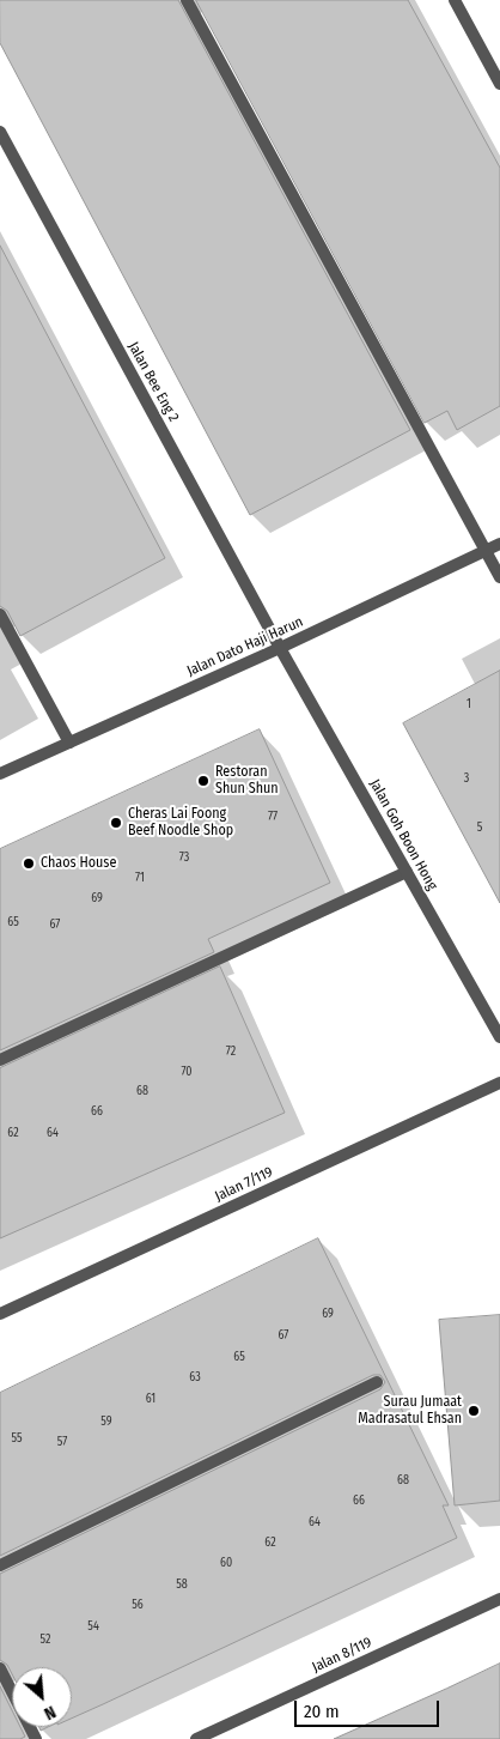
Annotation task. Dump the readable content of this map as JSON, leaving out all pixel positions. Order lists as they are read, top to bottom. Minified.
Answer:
{"streets":{"street":["Jalan Bee Eng 2","Jalan Dato Haji Harun","Jalan Goh Boon Hong","Jalan 7/119","Jalan 8/119"]},"crossings":[["Jalan Bee Eng 2","Jalan Dato Haji Harun"],["Jalan Bee Eng 2","Jalan Goh Boon Hong"],["Jalan Dato Haji Harun","Jalan Goh Boon Hong"]],"places":["Restoran Shun Shun","Cheras Lai Foong Beef Noodle Shop","Chaos House","Surau Jumaat Madrasatul Ehsan"],"house_numbers":["1","3","77","5","73","71","69","65","67","72","70","68","66","62","64","69","67","65","63","61","59","55","57","68","66","64","62","60","58","56","54","52"],"scale_bar":"20 m","north":"bottom right"}
